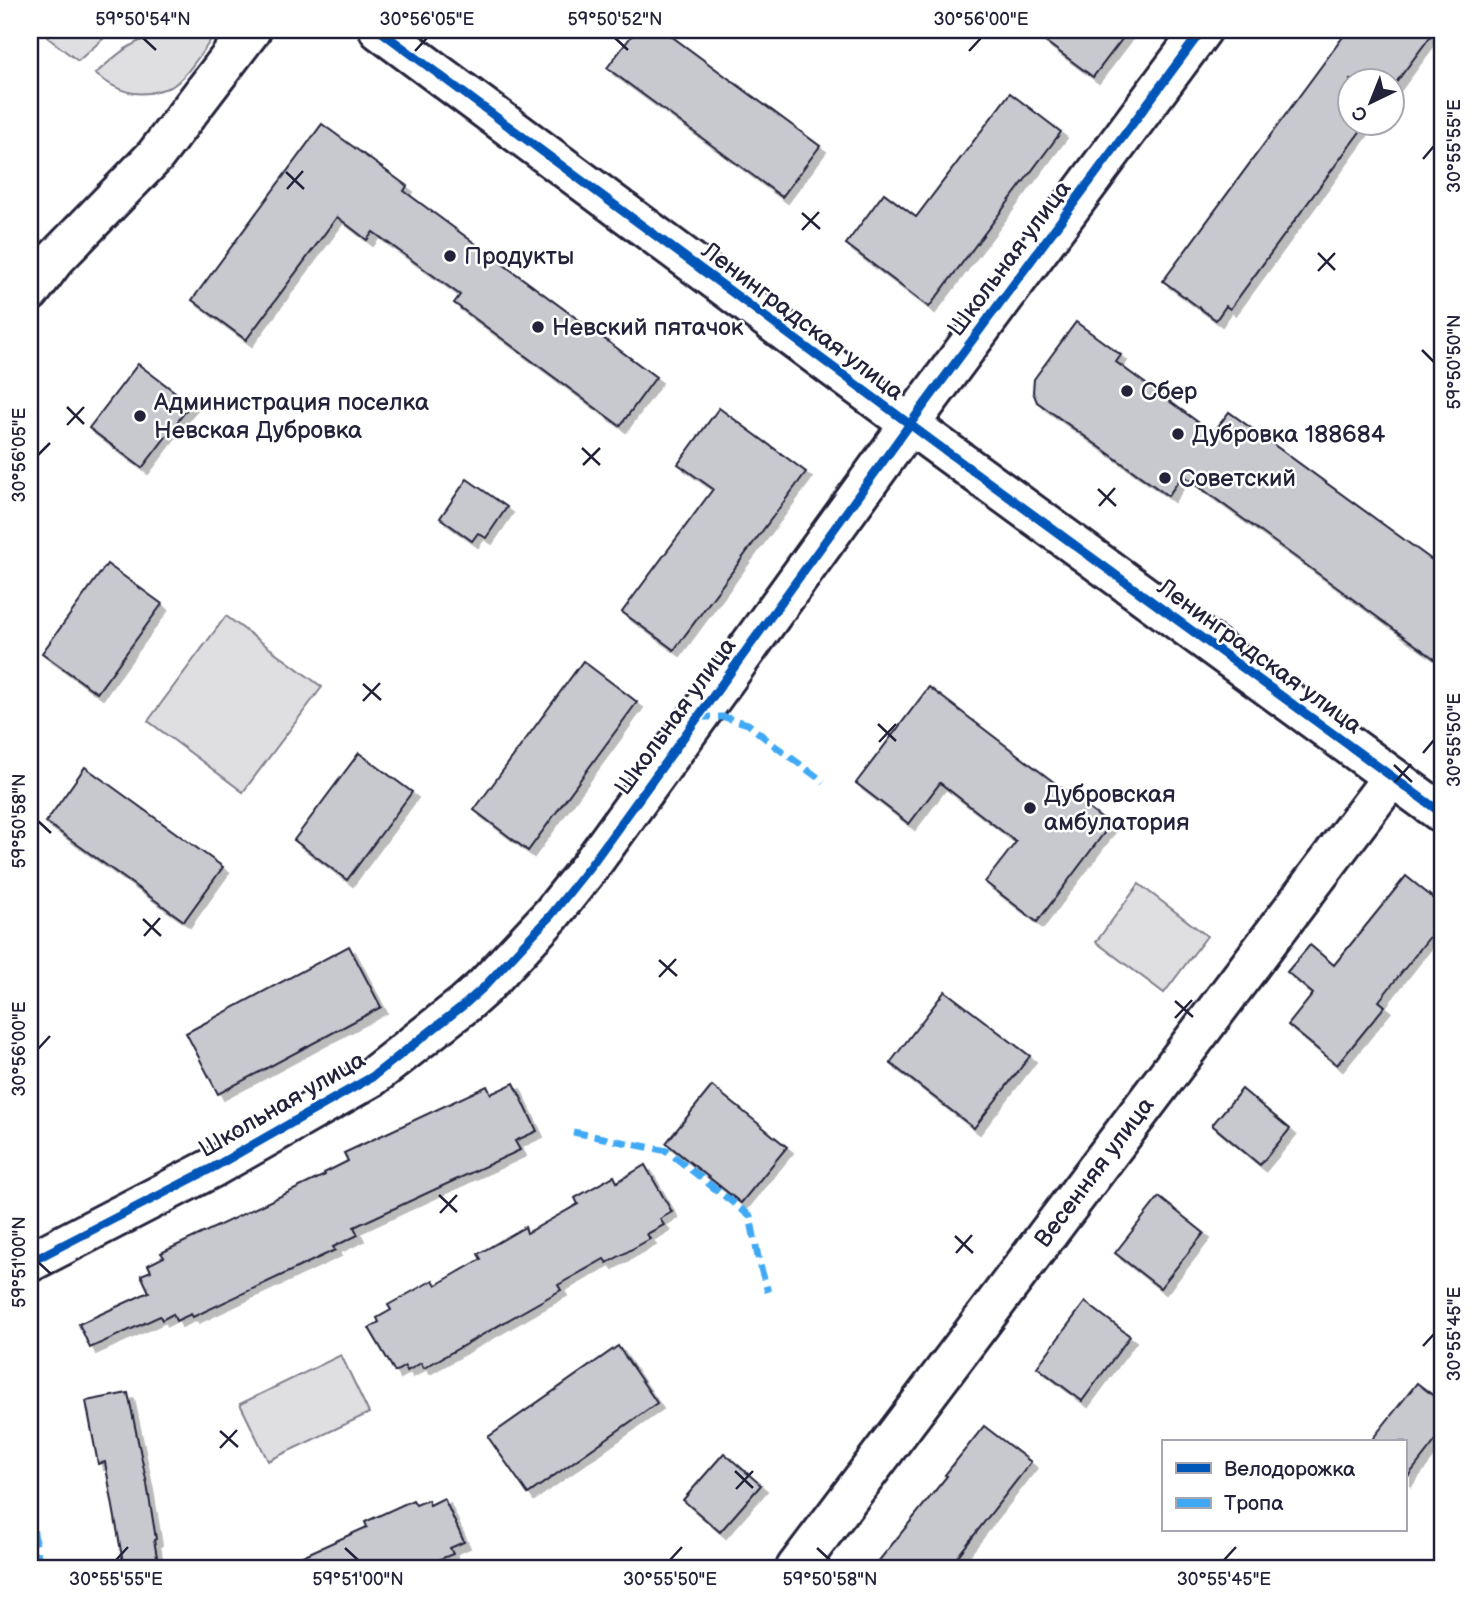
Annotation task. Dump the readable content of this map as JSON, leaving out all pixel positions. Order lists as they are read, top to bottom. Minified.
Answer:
{"streets":{"street":["Школьная улица","Ленинградская улица","Весенняя улица"]},"crossings":[["Школьная улица","Ленинградская улица"],["Ленинградская улица","Весенняя улица"]],"places":["Продукты","Невский пятачок","Сбер","Администрация поселка Невская Дубровка","Дубровка 188684","Советский","Дубровская амбулатория"],"legend":["Велодорожка","Тропа"],"north":"bottom left","coordinates":["59°50'54\"N","30°56'05\"E","59°50'52\"N","30°56'00\"E","30°55'55\"E","59°50'50\"N","30°55'50\"E","59°50'58\"N","59°51'00\"N","30°55'45\"E"]}
